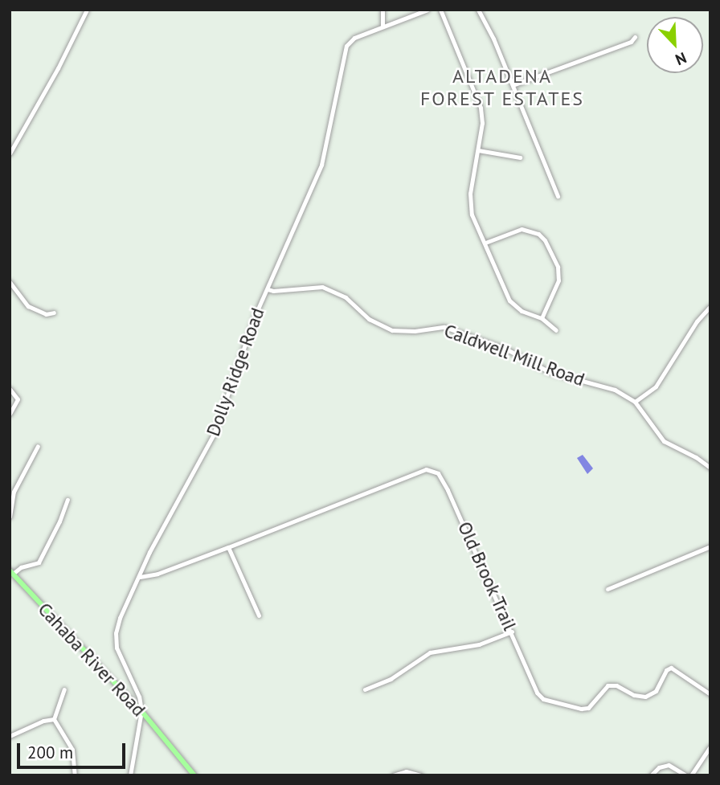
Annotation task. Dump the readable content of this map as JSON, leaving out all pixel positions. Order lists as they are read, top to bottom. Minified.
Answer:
{"streets":{"main road":["Cahaba River Road"],"street":["Caldwell Mill Road","Dolly Ridge Road","Old Brook Trail"]},"crossings":[["Caldwell Mill Road","Dolly Ridge Road"],["Dolly Ridge Road","Old Brook Trail"],["Dolly Ridge Road","Cahaba River Road"]],"districts":["ALTADENA FOREST ESTATES"],"scale_bar":"200 m","north":"bottom right"}
